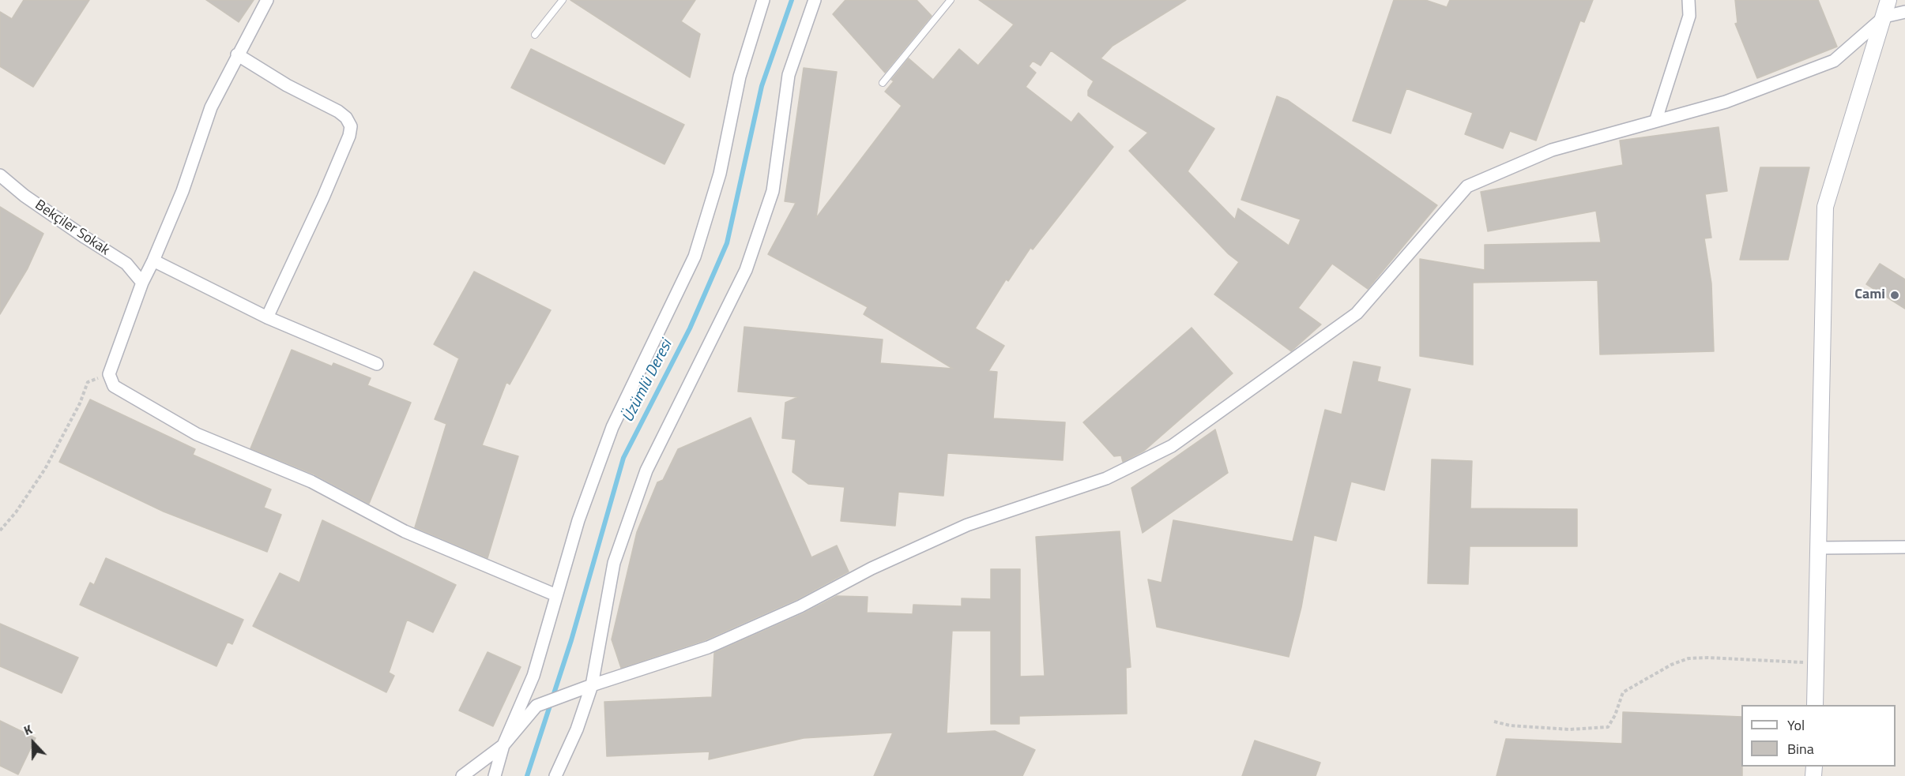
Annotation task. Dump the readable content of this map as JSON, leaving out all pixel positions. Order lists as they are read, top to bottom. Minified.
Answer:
{"streets":{"street":["Bekçiler Sokak"]},"water":["Üzümlü Deresi"],"places":["Cami"],"legend":["Yol","Bina"],"north":"top"}
